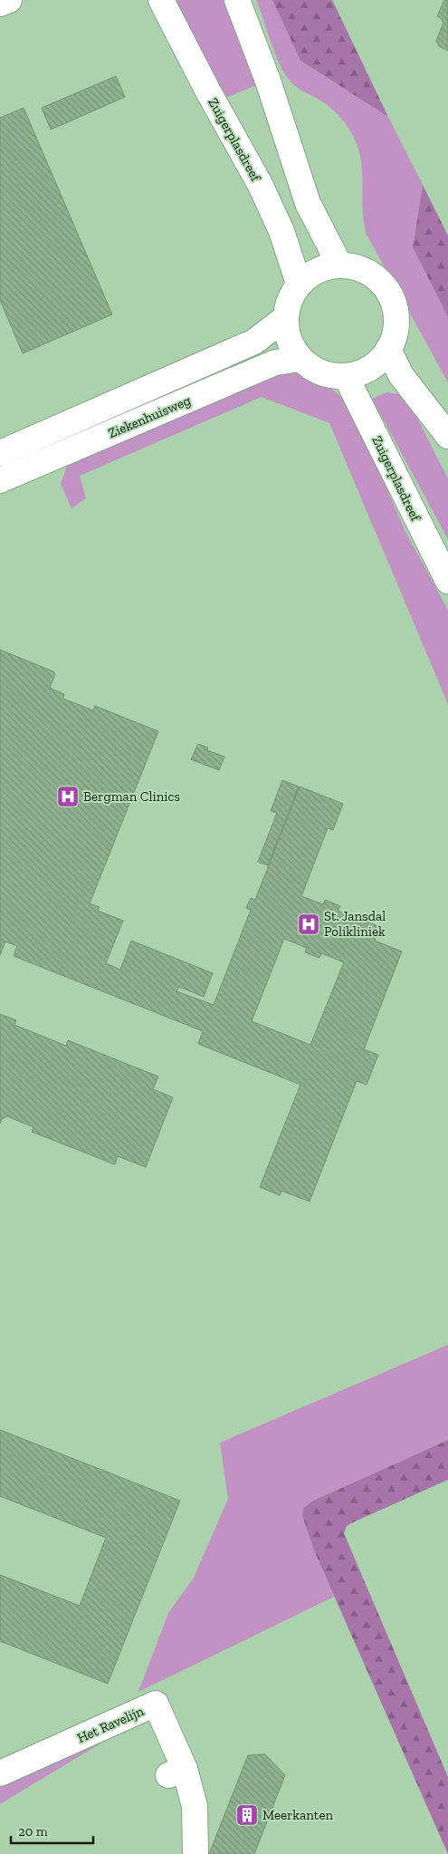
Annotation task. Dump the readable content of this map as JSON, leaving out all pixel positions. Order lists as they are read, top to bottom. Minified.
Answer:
{"streets":{"main road":["Zuigerplasdreef","Ziekenhuisweg","Het Ravelijn"]},"crossings":[["Zuigerplasdreef","Ziekenhuisweg"]],"places":{"hospital":["Bergman Clinics","St. Jansdal Polikliniek"],"building":["Meerkanten"]},"scale_bar":"20 m"}
